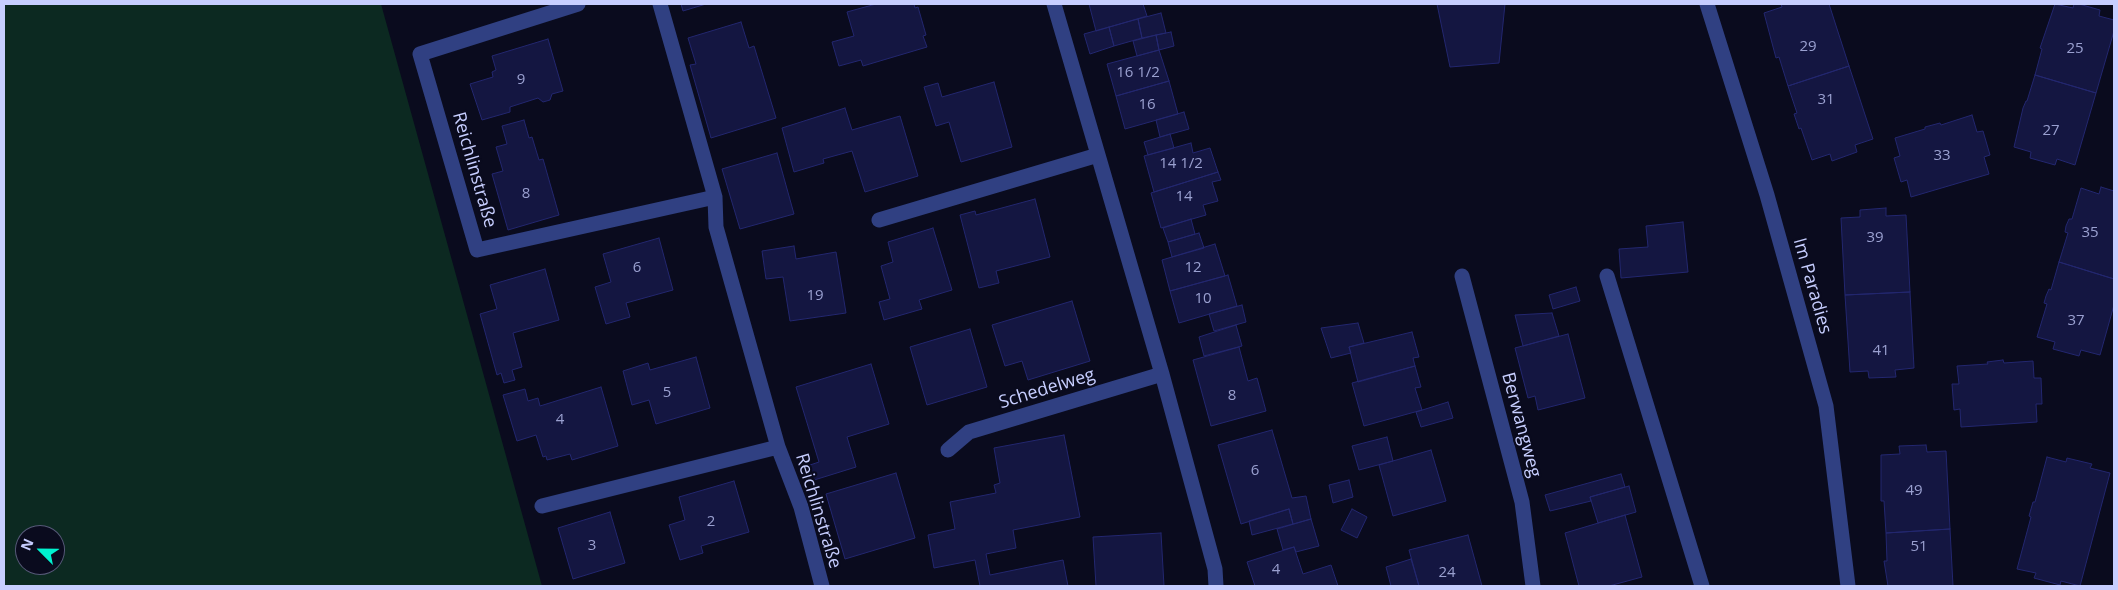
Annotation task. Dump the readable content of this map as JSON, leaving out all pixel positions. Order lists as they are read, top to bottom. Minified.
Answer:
{"streets":{"street":["Reichlinstraße","Im Paradies","Schedelweg","Berwangweg"]},"house_numbers":["29","25","16 1/2","9","31","16","27","33","14 1/2","8","14","35","39","6","12","19","10","37","41","5","8","4","6","49","2","3","51","4","24"],"north":"top left"}
